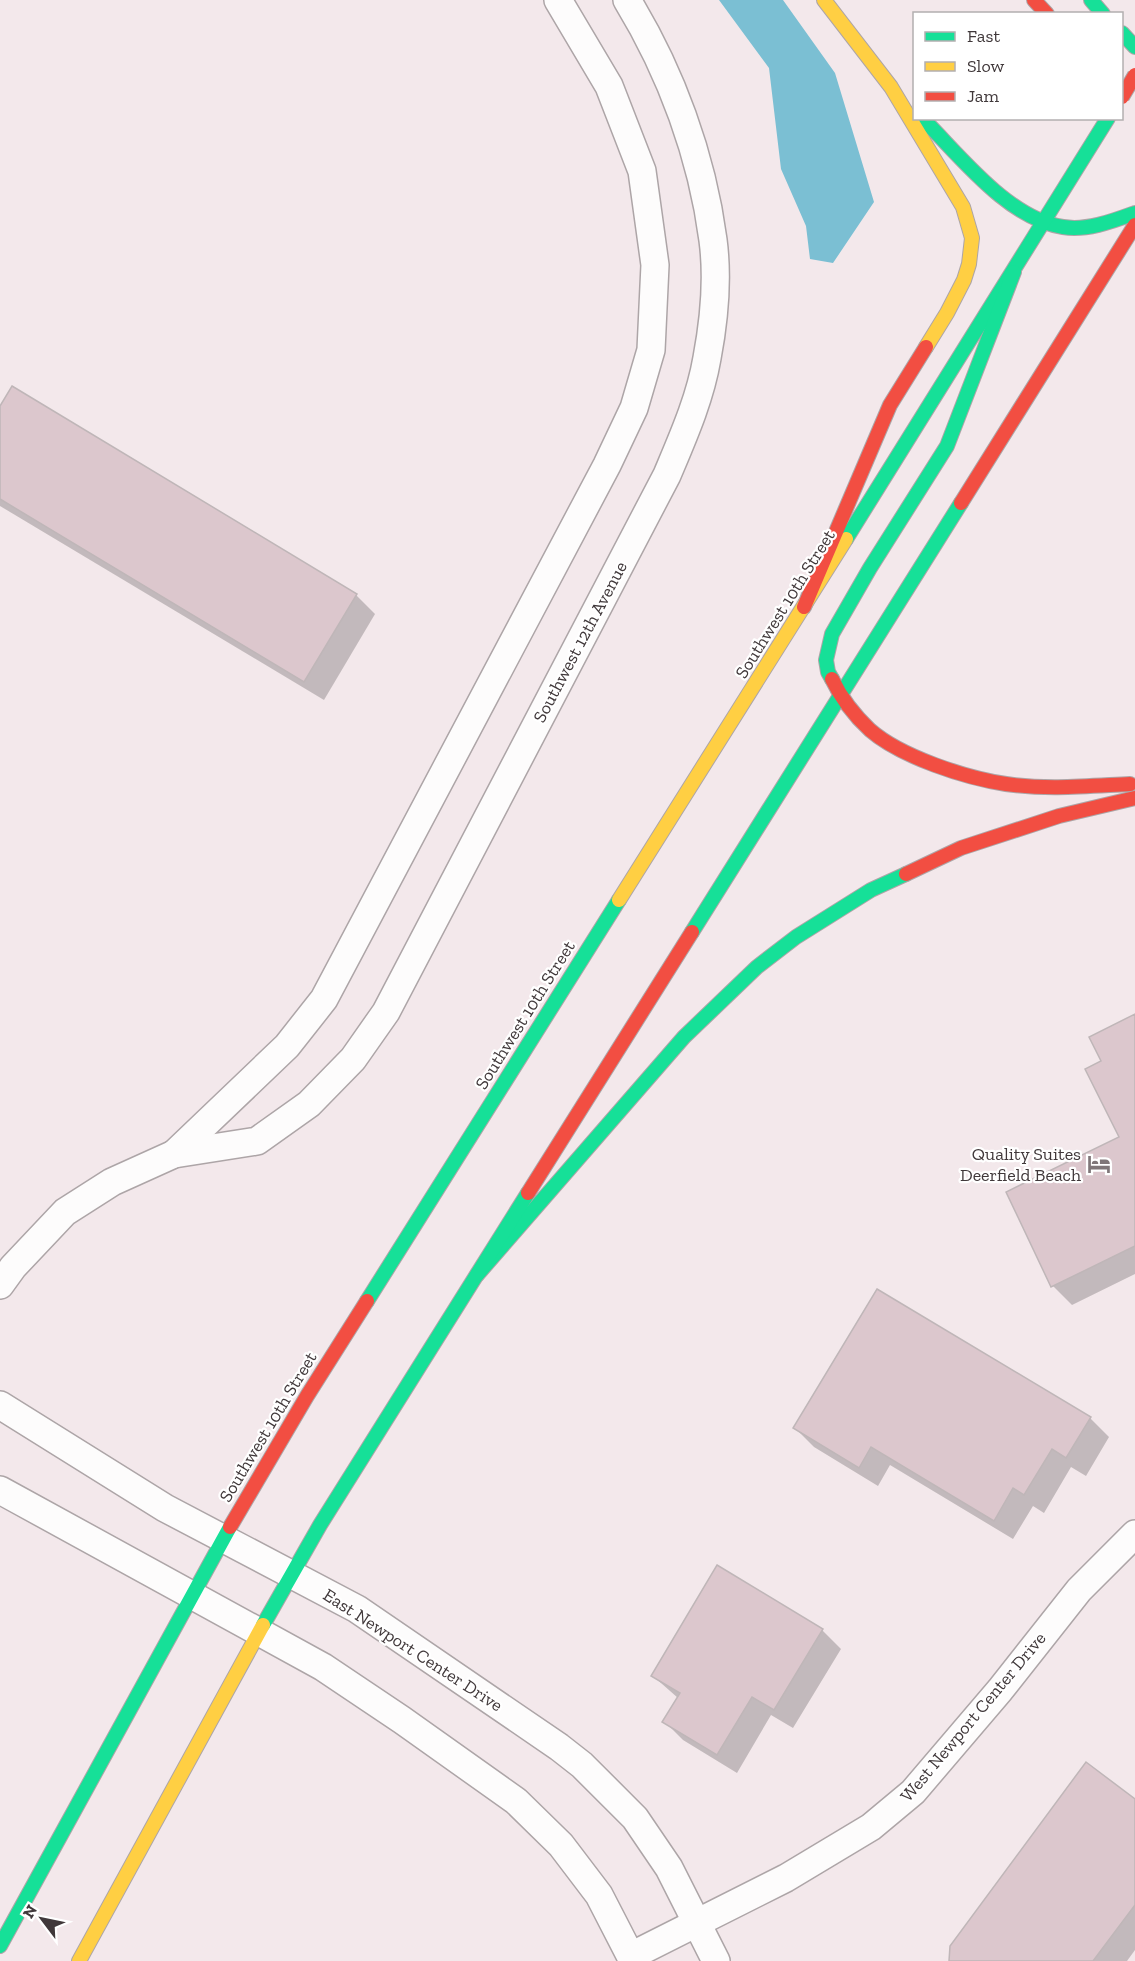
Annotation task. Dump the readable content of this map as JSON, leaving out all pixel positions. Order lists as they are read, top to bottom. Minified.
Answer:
{"streets":{"main road":["Southwest 10th Street"],"street":["Southwest 12th Avenue","East Newport Center Drive","West Newport Center Drive"]},"crossings":[["Southwest 10th Street","East Newport Center Drive"],["East Newport Center Drive","West Newport Center Drive"]],"places":{"hotel":["Quality Suites Deerfield Beach"]},"legend":["Fast","Slow","Jam"],"north":"top left"}
